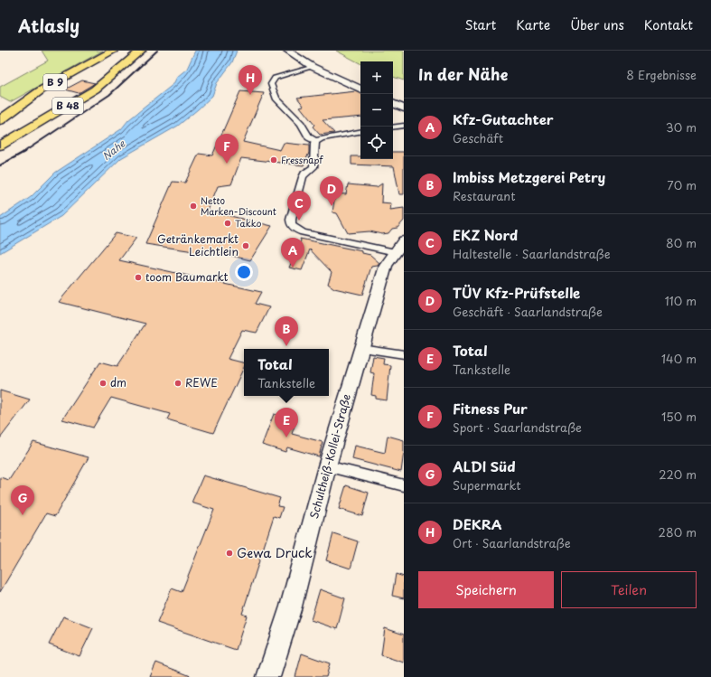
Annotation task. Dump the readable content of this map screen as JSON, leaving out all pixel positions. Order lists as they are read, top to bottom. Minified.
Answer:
{"streets":{"highway":["B 9"],"main road":["B 48","Schultheiß-Kollei-Straße"]},"water":["Nahe"],"places":["Fressnapf","Netto Marken-Discount","Takko","Getränkemarkt Leichtlein","toom Baumarkt","dm","REWE","Gewa Druck"],"page":{"header":"Atlasly","nav":["Start","Karte","Über uns","Kontakt"],"heading":["In der Nähe","8 Ergebnisse"],"map_buttons":["+","−"],"pins":["H","F","D","C","A","B","E","G"],"list":[{"mark":"A","name":"Kfz-Gutachter","note":"Geschäft","value":"30 m"},{"mark":"B","name":"Imbiss Metzgerei Petry","note":"Restaurant","value":"70 m"},{"mark":"C","name":"EKZ Nord","note":"Haltestelle · Saarlandstraße","value":"80 m"},{"mark":"D","name":"TÜV Kfz-Prüfstelle","note":"Geschäft · Saarlandstraße","value":"110 m"},{"mark":"E","name":"Total","note":"Tankstelle","value":"140 m"},{"mark":"F","name":"Fitness Pur","note":"Sport · Saarlandstraße","value":"150 m"},{"mark":"G","name":"ALDI Süd","note":"Supermarkt","value":"220 m"},{"mark":"H","name":"DEKRA","note":"Ort · Saarlandstraße","value":"280 m"}],"popup":["Total","Tankstelle"],"buttons":["Speichern","Teilen"]}}
